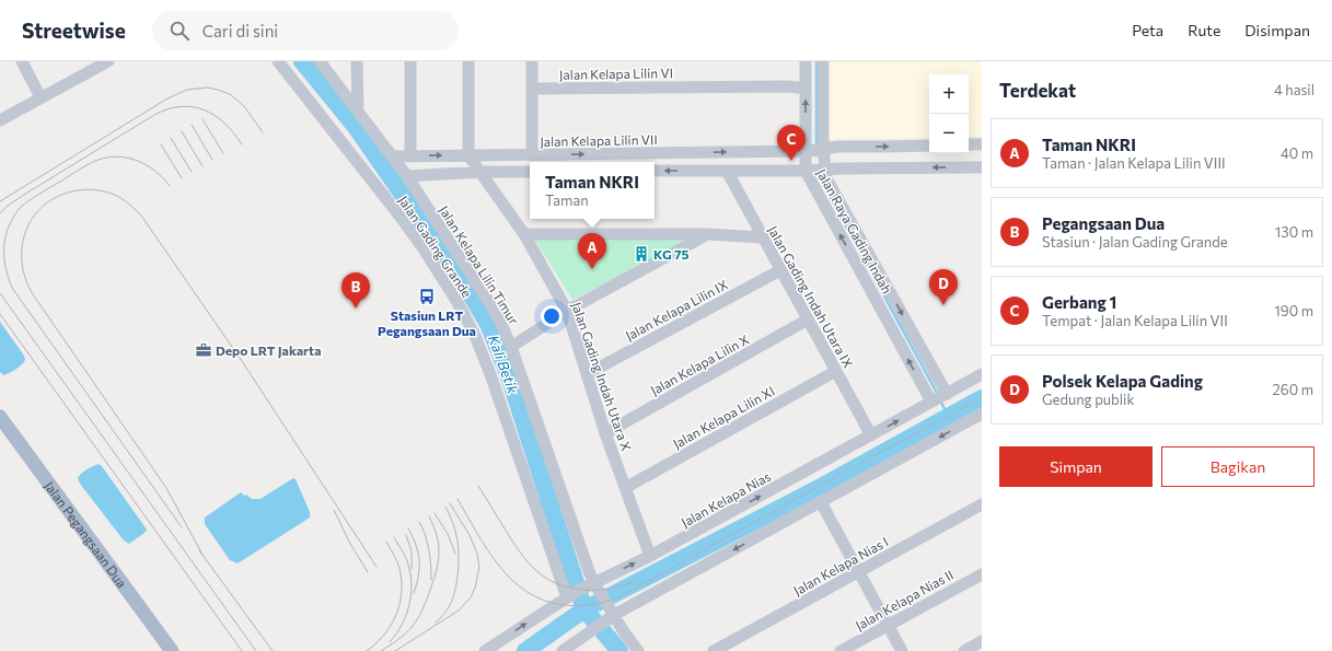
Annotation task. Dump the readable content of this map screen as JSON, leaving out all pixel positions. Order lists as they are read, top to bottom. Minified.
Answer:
{"streets":{"main road":["Jalan Pegangsaan Dua"],"street":["Jalan Kelapa Lilin VI","Jalan Kelapa Lilin VII","Jalan Raya Gading Indah","Jalan Gading Grande","Jalan Kelapa Lilin Timur","Jalan Gading Indah Utara IX","Jalan Kelapa Lilin IX","Jalan Kelapa Lilin X","Jalan Gading Indah Utara X","Jalan Kelapa Lilin XI","Jalan Kelapa Nias","Jalan Kelapa Nias I","Jalan Kelapa Nias II"]},"crossings":[["Jalan Kelapa Lilin VI","Jalan Raya Gading Indah"],["Jalan Kelapa Lilin VII","Jalan Raya Gading Indah"],["Jalan Kelapa Lilin VII","Jalan Kelapa Lilin Timur"],["Jalan Kelapa Lilin VII","Jalan Gading Indah Utara X"],["Jalan Raya Gading Indah","Jalan Kelapa Nias"],["Jalan Gading Grande","Jalan Kelapa Nias"],["Jalan Kelapa Lilin Timur","Jalan Kelapa Nias"],["Jalan Gading Indah Utara IX","Jalan Kelapa Lilin IX"],["Jalan Gading Indah Utara IX","Jalan Kelapa Lilin X"],["Jalan Gading Indah Utara IX","Jalan Kelapa Lilin XI"],["Jalan Gading Indah Utara IX","Jalan Kelapa Nias"],["Jalan Kelapa Lilin IX","Jalan Gading Indah Utara X"],["Jalan Kelapa Lilin X","Jalan Gading Indah Utara X"],["Jalan Gading Indah Utara X","Jalan Kelapa Lilin XI"],["Jalan Gading Indah Utara X","Jalan Kelapa Nias"]],"water":["Kali Betik"],"places":{"building":["KG 75"],"bus stop":["Stasiun LRT Pegangsaan Dua"],"office":["Depo LRT Jakarta"]},"page":{"header":"Streetwise","search":"Cari di sini","nav":["Peta","Rute","Disimpan"],"heading":["Terdekat","4 hasil"],"map_buttons":["+","−"],"list":[{"mark":"A","name":"Taman NKRI","note":"Taman · Jalan Kelapa Lilin VIII","value":"40 m"},{"mark":"B","name":"Pegangsaan Dua","note":"Stasiun · Jalan Gading Grande","value":"130 m"},{"mark":"C","name":"Gerbang 1","note":"Tempat · Jalan Kelapa Lilin VII","value":"190 m"},{"mark":"D","name":"Polsek Kelapa Gading","note":"Gedung publik","value":"260 m"}],"pins":["C","A","D","B"],"popup":["Taman NKRI","Taman"],"buttons":["Simpan","Bagikan"]}}
